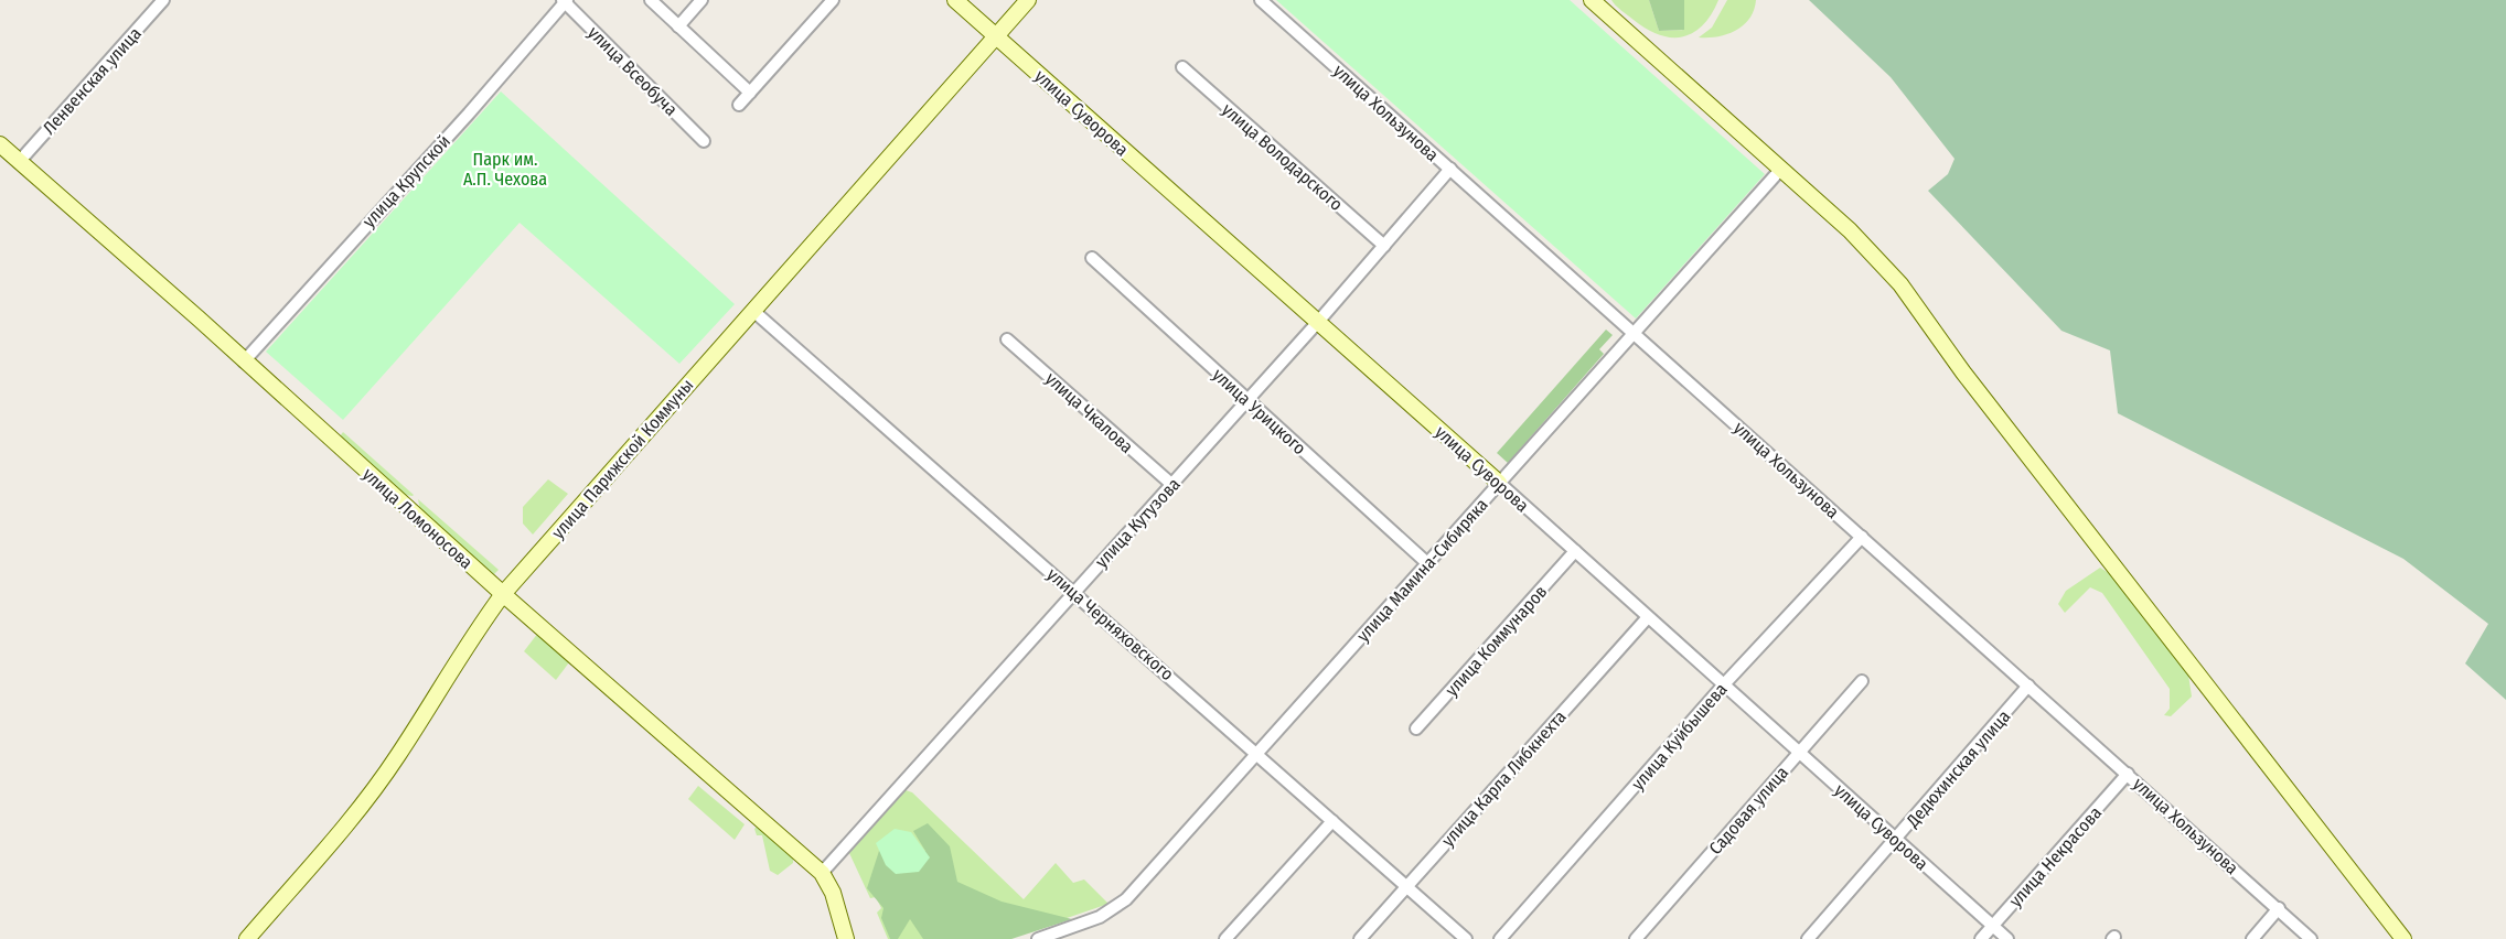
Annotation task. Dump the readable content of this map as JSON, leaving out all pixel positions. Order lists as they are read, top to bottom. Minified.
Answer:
{"streets":{"main road":["улица Суворова","улица Парижской Коммуны","улица Ломоносова"],"street":["улица Всеобуча","Ленвенская улица","улица Хользунова","улица Володарского","улица Крупской","улица Урицкого","улица Чкалова","улица Кутузова","улица Мамина-Сибиряка","улица Черняховского","улица Коммунаров","улица Куйбышева","Дедюхинская улица","улица Карла Либкнехта","Садовая улица","улица Некрасова"]},"crossings":[["улица Всеобуча","улица Крупской"],["Ленвенская улица","улица Ломоносова"],["улица Суворова","улица Парижской Коммуны"],["улица Суворова","улица Кутузова"],["улица Суворова","улица Мамина-Сибиряка"],["улица Суворова","улица Коммунаров"],["улица Суворова","улица Куйбышева"],["улица Суворова","Дедюхинская улица"],["улица Суворова","улица Карла Либкнехта"],["улица Суворова","Садовая улица"],["улица Суворова","улица Некрасова"],["улица Хользунова","улица Кутузова"],["улица Хользунова","улица Мамина-Сибиряка"],["улица Хользунова","улица Куйбышева"],["улица Хользунова","Дедюхинская улица"],["улица Хользунова","улица Некрасова"],["улица Володарского","улица Кутузова"],["улица Крупской","улица Ломоносова"],["улица Урицкого","улица Кутузова"],["улица Урицкого","улица Мамина-Сибиряка"],["улица Чкалова","улица Кутузова"],["улица Парижской Коммуны","улица Ломоносова"],["улица Парижской Коммуны","улица Черняховского"],["улица Ломоносова","улица Кутузова"],["улица Кутузова","улица Черняховского"],["улица Мамина-Сибиряка","улица Черняховского"],["улица Черняховского","улица Карла Либкнехта"]],"parks":["Парк им. А.П. Чехова"]}
